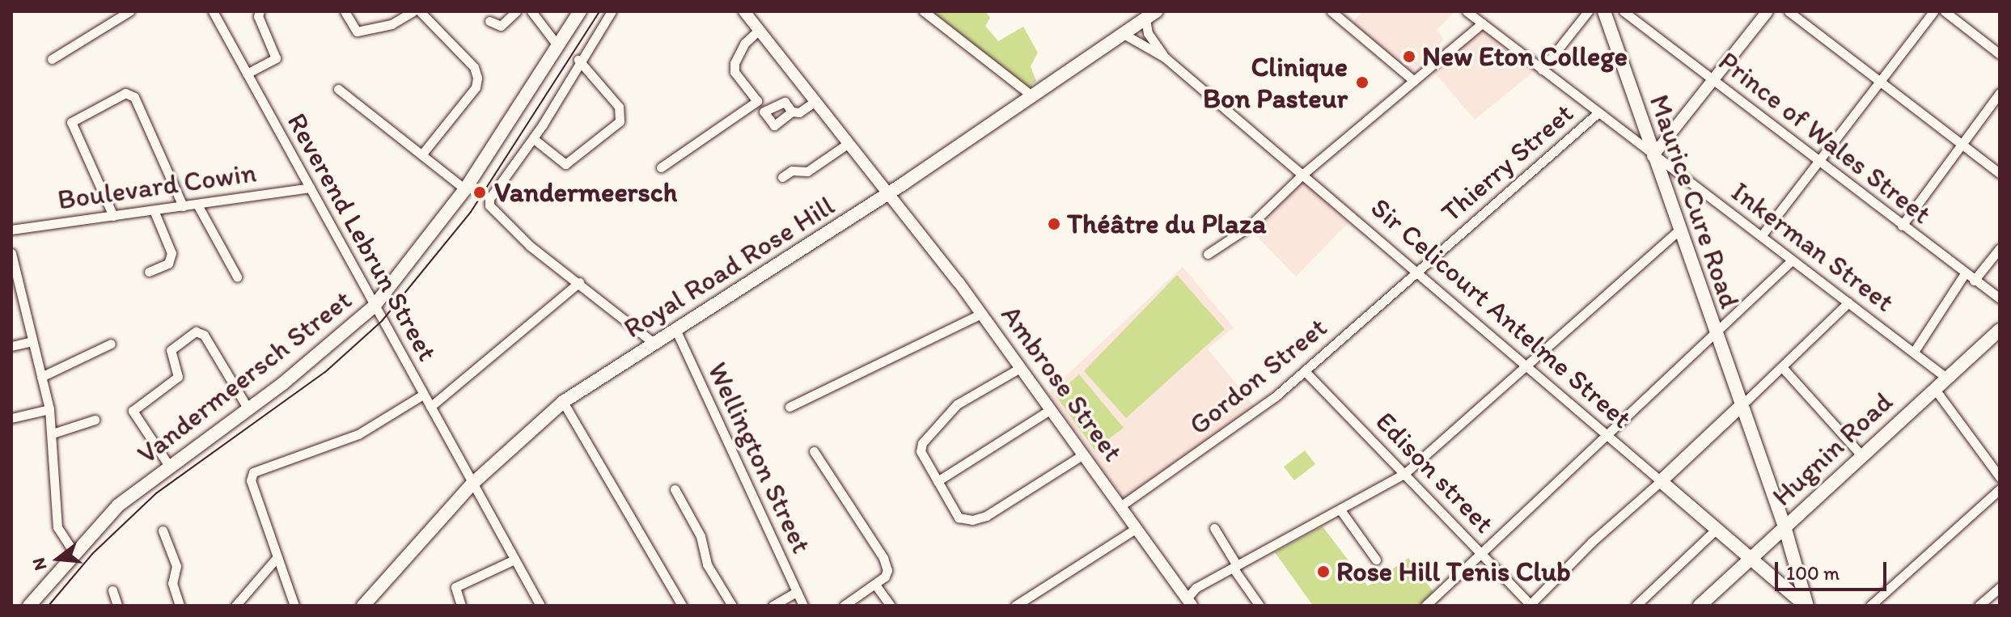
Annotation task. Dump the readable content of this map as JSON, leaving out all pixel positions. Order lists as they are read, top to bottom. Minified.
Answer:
{"streets":{"main road":["Maurice Cure Road","Royal Road Rose Hill","Sir Celicourt Antelme Street","Vandermeersch Street","Hugnin Road"],"street":["Prince of Wales Street","Thierry Street","Boulevard Cowin","Reverend Lebrun Street","Inkerman Street","Gordon Street","Ambrose Street","Wellington Street","Edison street"]},"crossings":[["Thierry Street","Inkerman Street"],["Thierry Street","Sir Celicourt Antelme Street"],["Thierry Street","Gordon Street"],["Boulevard Cowin","Reverend Lebrun Street"],["Maurice Cure Road","Inkerman Street"],["Maurice Cure Road","Sir Celicourt Antelme Street"],["Maurice Cure Road","Hugnin Road"],["Reverend Lebrun Street","Royal Road Rose Hill"],["Reverend Lebrun Street","Vandermeersch Street"],["Inkerman Street","Hugnin Road"],["Royal Road Rose Hill","Sir Celicourt Antelme Street"],["Royal Road Rose Hill","Ambrose Street"],["Royal Road Rose Hill","Wellington Street"],["Sir Celicourt Antelme Street","Gordon Street"],["Sir Celicourt Antelme Street","Hugnin Road"],["Gordon Street","Ambrose Street"],["Gordon Street","Edison street"]],"places":["New Eton College","Clinique Bon Pasteur","Vandermeersch","Théâtre du Plaza","Rose Hill Tenis Club"],"scale_bar":"100 m","north":"left"}
